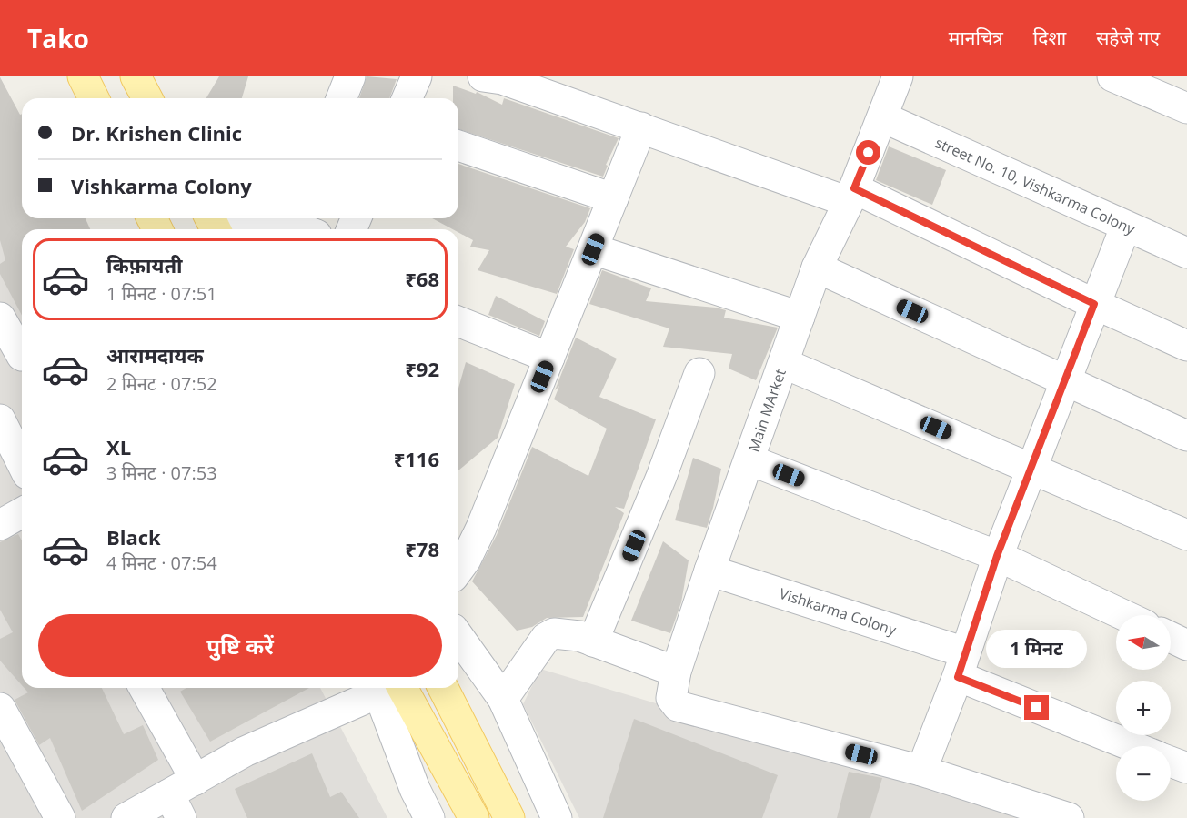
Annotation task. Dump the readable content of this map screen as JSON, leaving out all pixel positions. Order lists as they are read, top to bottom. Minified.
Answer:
{"streets":{"street":["street No. 10, Vishkarma Colony","Main MArket","Vishkarma Colony"]},"crossings":[["street No. 10, Vishkarma Colony","Main MArket"],["Main MArket","Vishkarma Colony"]],"north":"left","page":{"header":"Tako","nav":["मानचित्र","दिशा","सहेजे गए"],"banner":["Dr. Krishen Clinic","Vishkarma Colony"],"list":[{"name":"किफ़ायती","note":"1 मिनट · 07:51","value":"₹68"},{"name":"आरामदायक","note":"2 मिनट · 07:52","value":"₹92"},{"name":"XL","note":"3 मिनट · 07:53","value":"₹116"},{"name":"Black","note":"4 मिनट · 07:54","value":"₹78"}],"buttons":"पुष्टि करें","map_buttons":["+","−"],"bubble":"1 मिनट"}}
